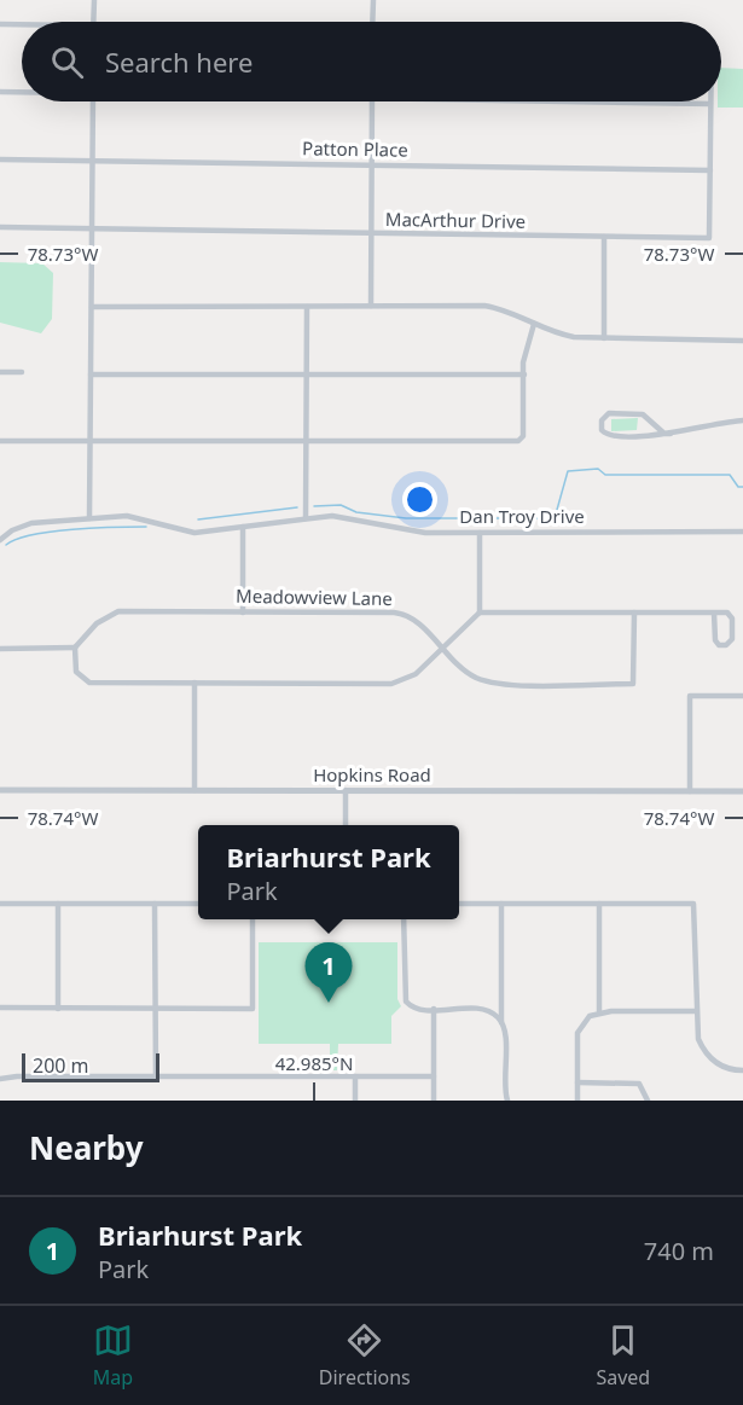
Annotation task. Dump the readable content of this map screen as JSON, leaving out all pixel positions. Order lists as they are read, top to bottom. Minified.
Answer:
{"streets":{"street":["Patton Place","MacArthur Drive","Dan Troy Drive","Meadowview Lane","Hopkins Road"]},"crossings":[["Patton Place","MacArthur Drive"]],"scale_bar":"200 m","page":{"search":"Search here","popup":["Briarhurst Park","Park"],"pins":"1","scale":"200 m","heading":"Nearby","list":[{"mark":"1","name":"Briarhurst Park","note":"Park","value":"740 m"}],"nav":["Map","Directions","Saved"]},"coordinates":["78.73°W","78.74°W","42.985°N"]}
